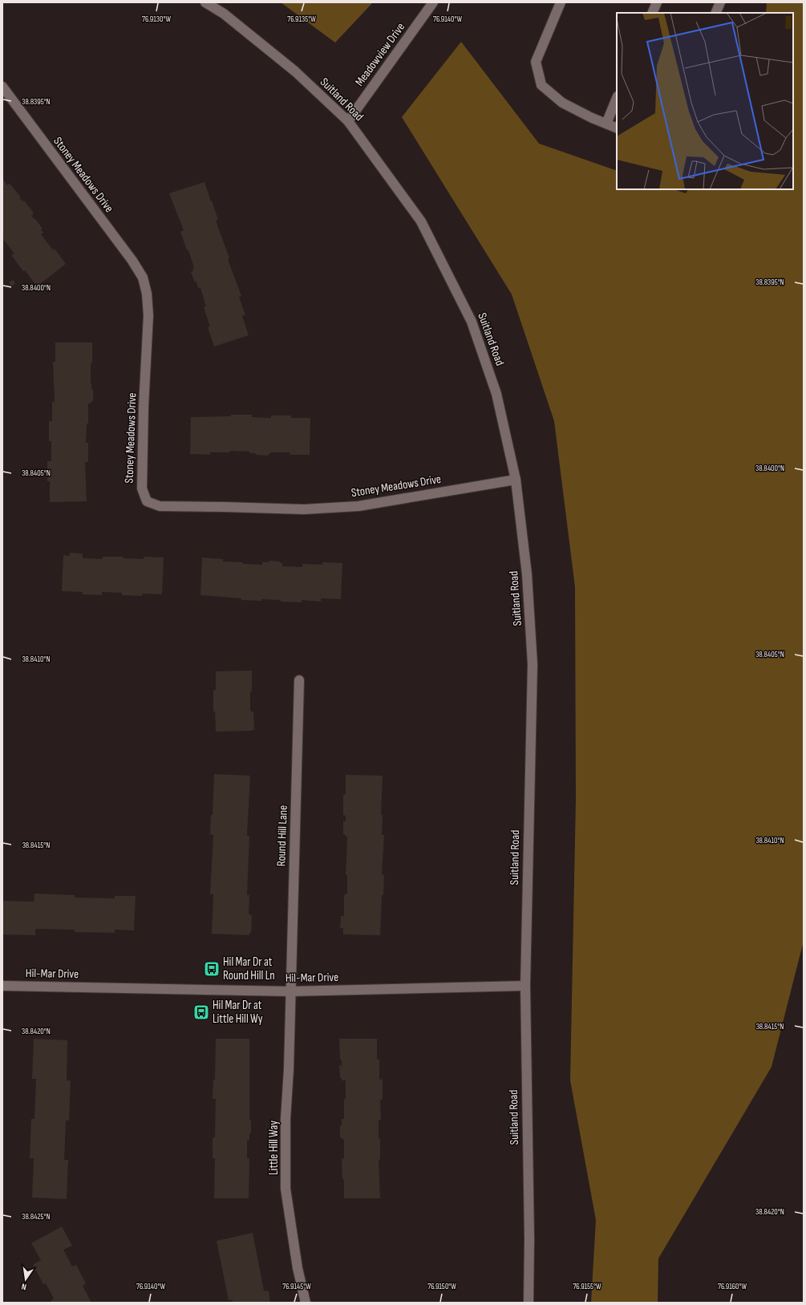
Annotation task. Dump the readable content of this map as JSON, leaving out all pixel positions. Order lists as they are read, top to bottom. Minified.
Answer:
{"streets":{"street":["Meadowview Drive","Suitland Road","Stoney Meadows Drive","Round Hill Lane","Hil-Mar Drive","Little Hill Way"]},"crossings":[["Meadowview Drive","Suitland Road"],["Suitland Road","Stoney Meadows Drive"],["Suitland Road","Hil-Mar Drive"],["Round Hill Lane","Hil-Mar Drive"],["Round Hill Lane","Little Hill Way"],["Hil-Mar Drive","Little Hill Way"]],"places":{"bus stop":["Hil Mar Dr at Round Hill Ln","Hil Mar Dr at Little Hill Wy"]},"north":"bottom","coordinates":["76.9130°W","76.9135°W","76.9140°W","38.8395°N","38.8400°N","38.8405°N","38.8410°N","38.8415°N","38.8420°N","38.8425°N","76.9145°W","76.9150°W","76.9155°W","76.9160°W"]}
